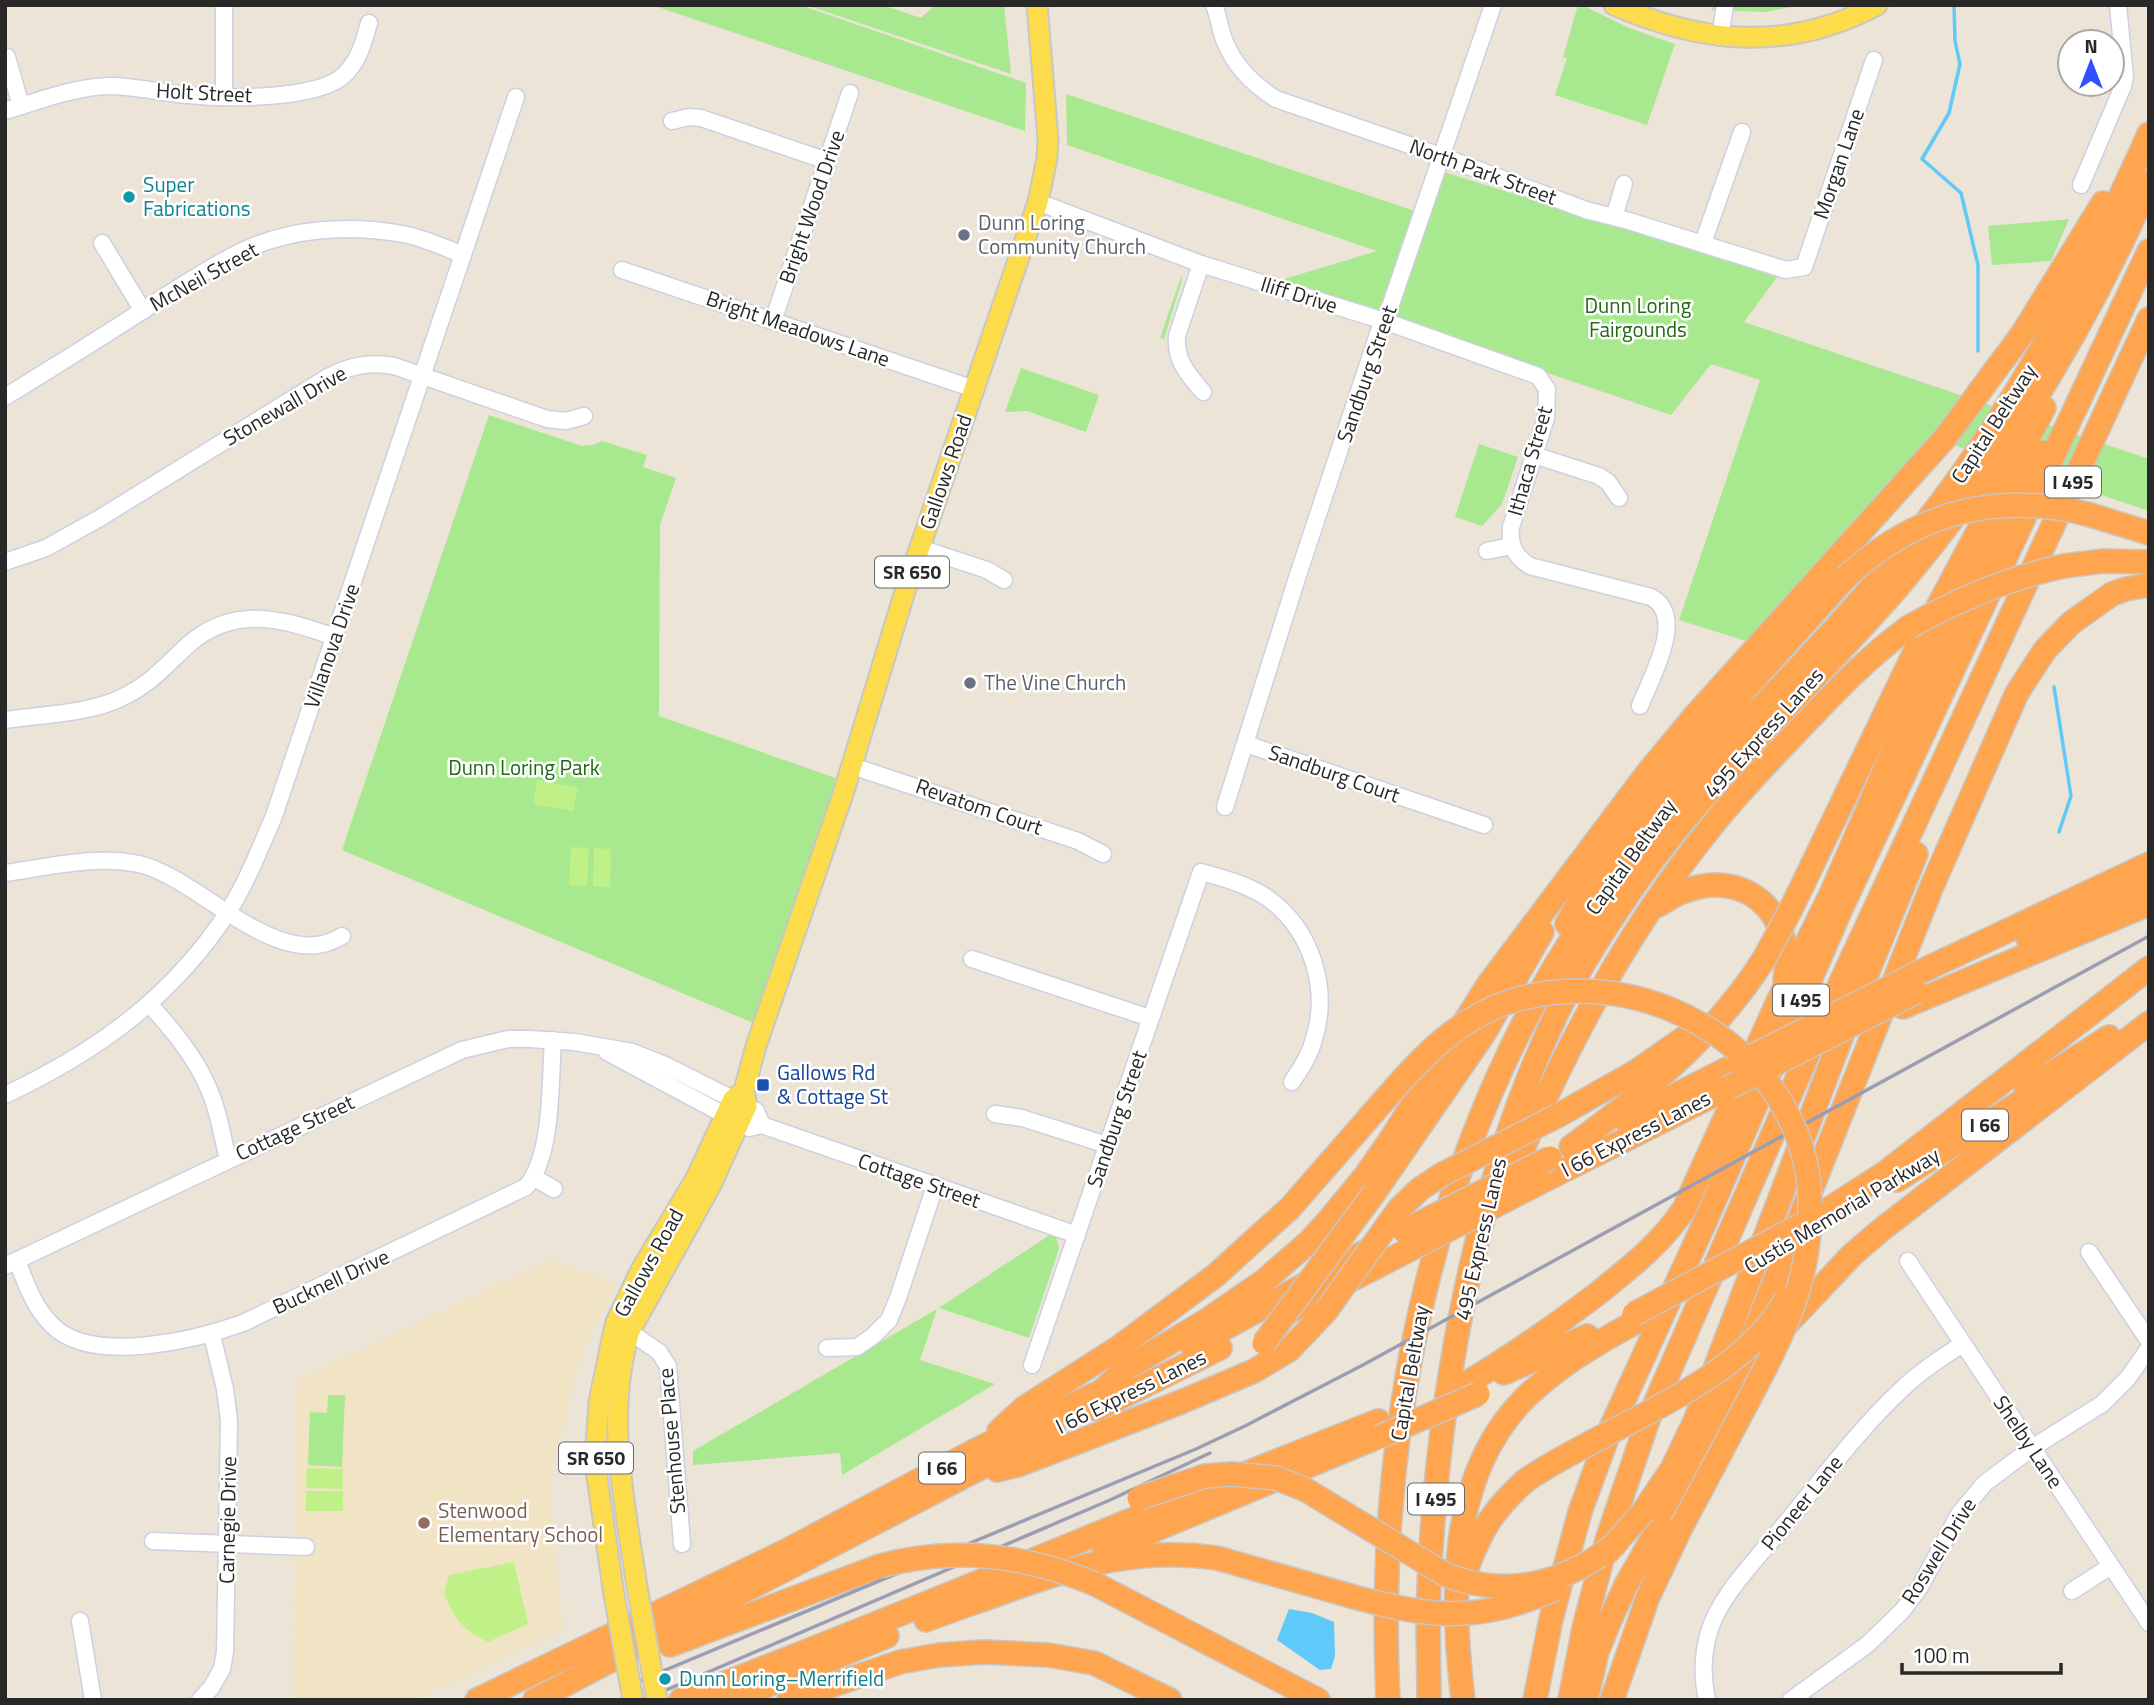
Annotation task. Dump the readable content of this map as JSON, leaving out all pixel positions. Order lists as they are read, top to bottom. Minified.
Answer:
{"streets":{"highway":["Capital Beltway","I 495","495 Express Lanes","I 66","I 66 Express Lanes","Custis Memorial Parkway"],"main road":["Gallows Road","SR 650"],"street":["Holt Street","Morgan Lane","North Park Street","Bright Wood Drive","McNeil Street","Iliff Drive","Bright Meadows Lane","Sandburg Street","Stonewall Drive","Ithaca Street","Villanova Drive","Sandburg Court","Revatom Court","Cottage Street","Bucknell Drive","Stenhouse Place","Shelby Lane","Pioneer Lane","Carnegie Drive","Roswell Drive"]},"crossings":[["Morgan Lane","North Park Street"],["North Park Street","Sandburg Street"],["Bright Wood Drive","Bright Meadows Lane"],["McNeil Street","Villanova Drive"],["Iliff Drive","Sandburg Street"],["Iliff Drive","Ithaca Street"],["Iliff Drive","Gallows Road"],["Bright Meadows Lane","Gallows Road"],["Sandburg Street","Sandburg Court"],["Sandburg Street","Cottage Street"],["Stonewall Drive","Villanova Drive"],["Gallows Road","Revatom Court"],["Gallows Road","Cottage Street"],["Gallows Road","Stenhouse Place"],["I 66","I 66 Express Lanes"],["I 66","Custis Memorial Parkway"],["Cottage Street","Bucknell Drive"],["Bucknell Drive","Carnegie Drive"],["Shelby Lane","Pioneer Lane"],["Shelby Lane","Roswell Drive"]],"parks":["Dunn Loring Fairgounds","Dunn Loring Park"],"places":{"other":["Super Fabrications","Dunn Loring Community Church","The Vine Church","Stenwood Elementary School","Dunn Loring–Merrifield"],"transit":["Gallows Rd & Cottage St"]},"scale_bar":"100 m","north":"top"}
